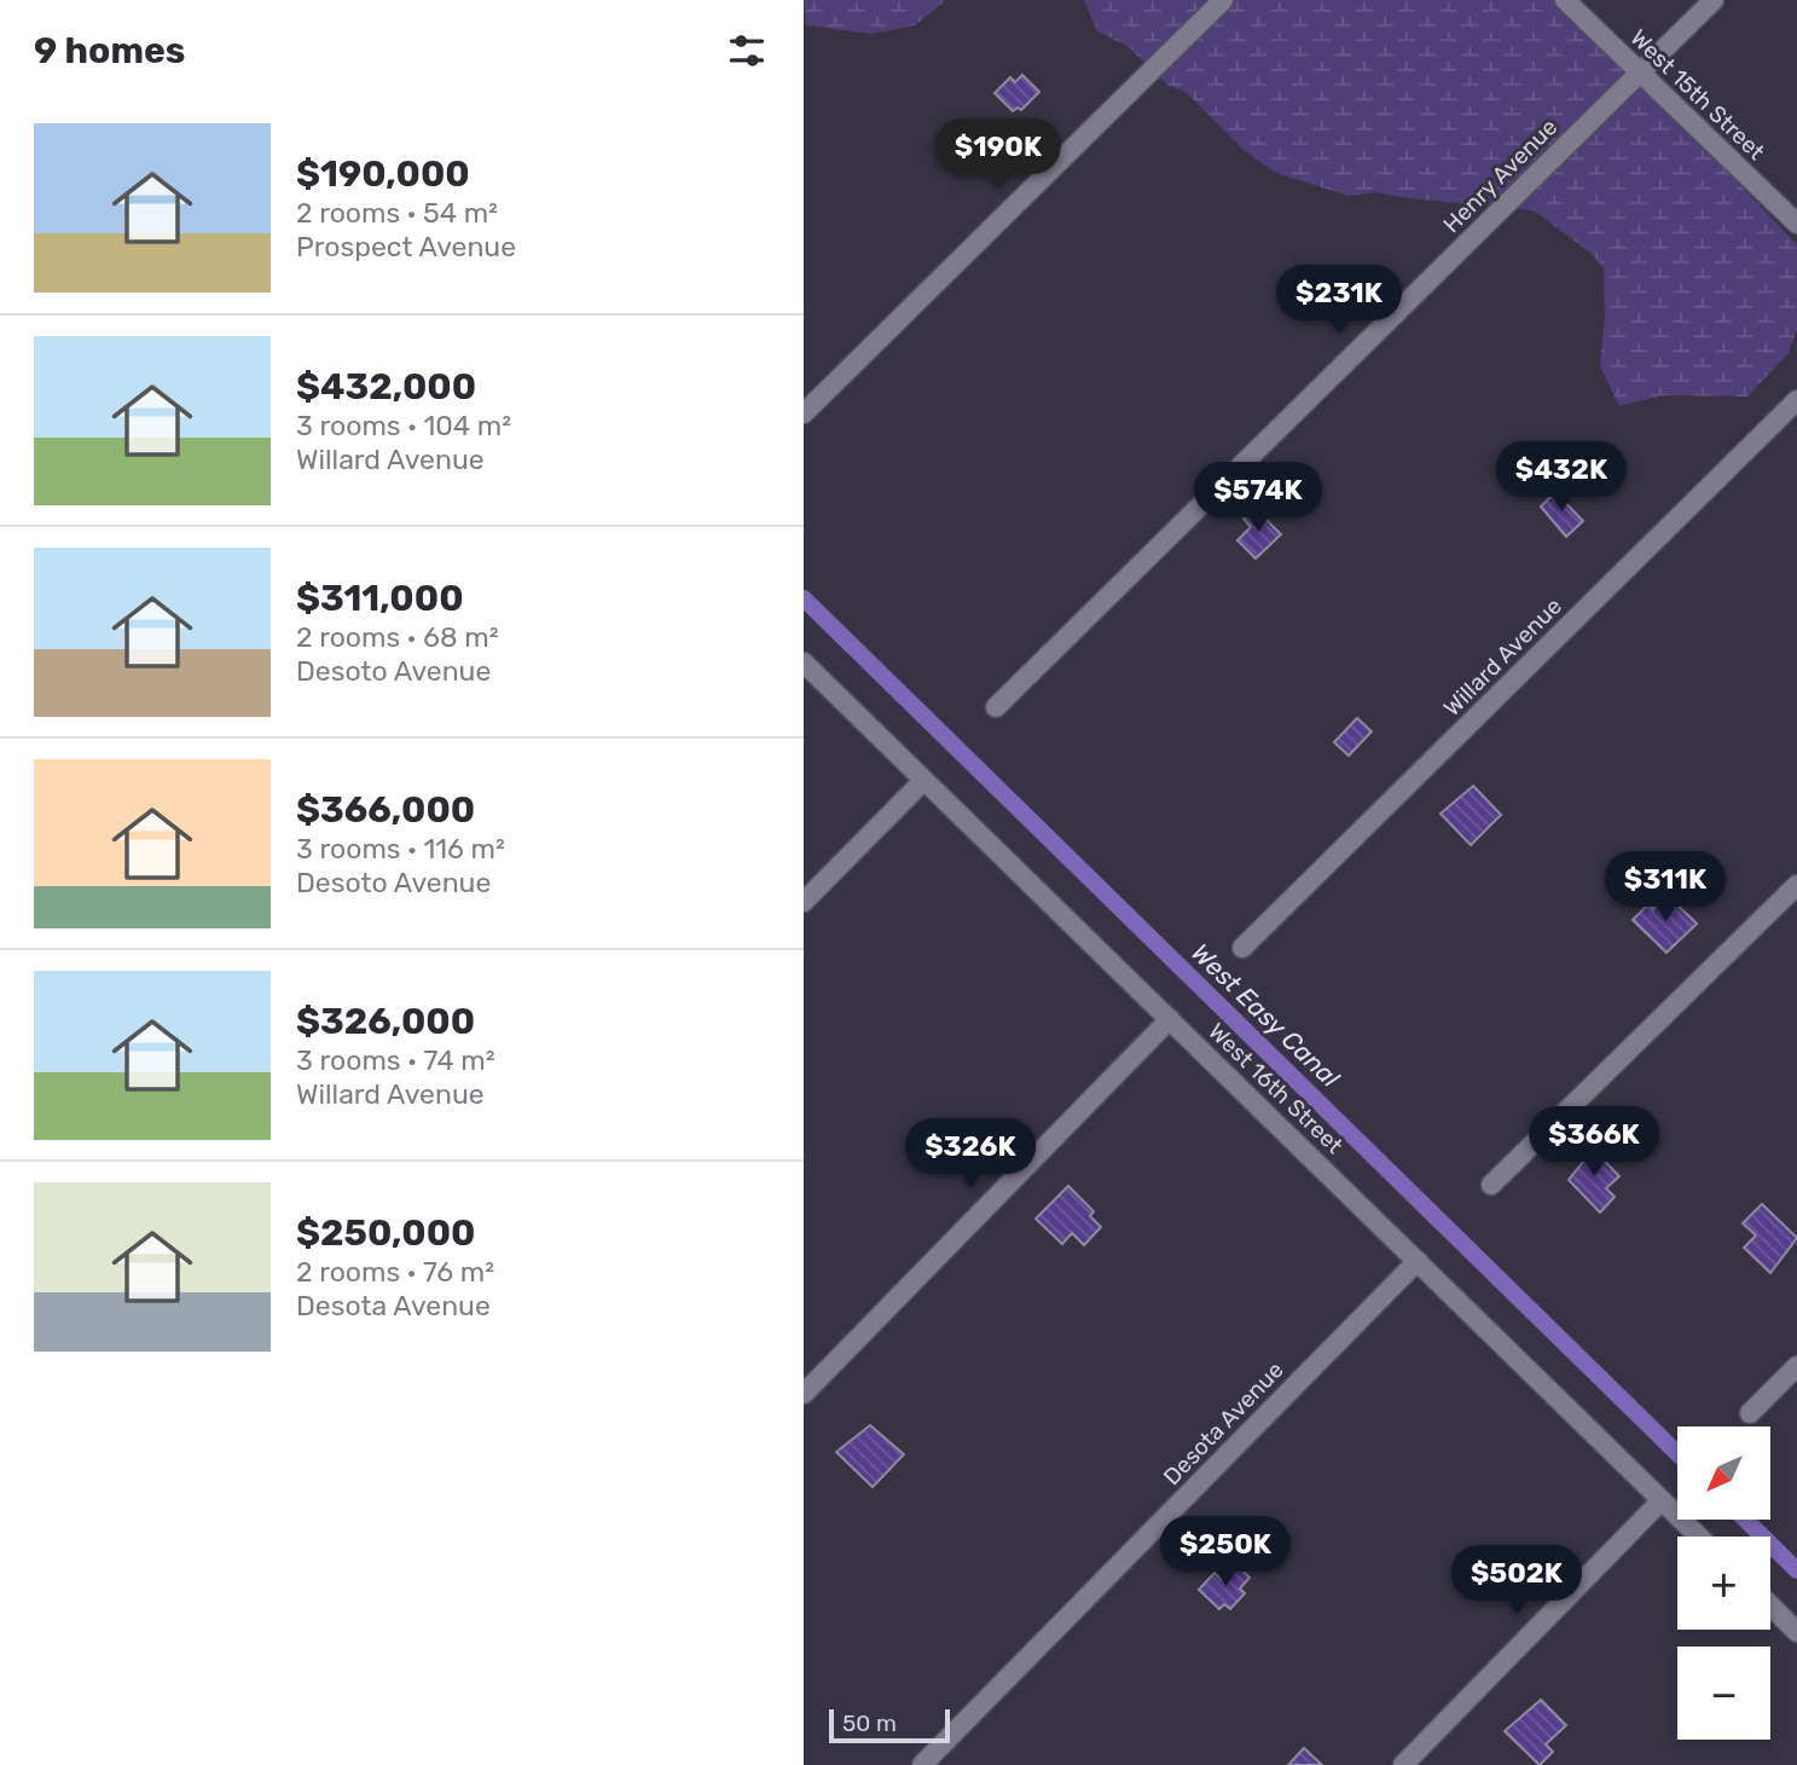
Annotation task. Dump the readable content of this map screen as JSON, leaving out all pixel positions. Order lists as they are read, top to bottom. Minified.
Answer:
{"streets":{"street":["West 15th Street","Henry Avenue","Willard Avenue","West 16th Street","Desota Avenue"]},"crossings":[["West 15th Street","Henry Avenue"],["West 16th Street","Desota Avenue"]],"water":["West Easy Canal"],"scale_bar":"50 m","north":"bottom left","page":{"heading":"9 homes","list":[{"name":"$190,000","note":"2 rooms · 54 m² · Prospect Avenue"},{"name":"$432,000","note":"3 rooms · 104 m² · Willard Avenue"},{"name":"$311,000","note":"2 rooms · 68 m² · Desoto Avenue"},{"name":"$366,000","note":"3 rooms · 116 m² · Desoto Avenue"},{"name":"$326,000","note":"3 rooms · 74 m² · Willard Avenue"},{"name":"$250,000","note":"2 rooms · 76 m² · Desota Avenue"}],"price":["$190K","$231K","$432K","$574K","$311K","$366K","$326K","$250K","$502K"],"map_buttons":["+","−"],"scale":"50 m"}}
